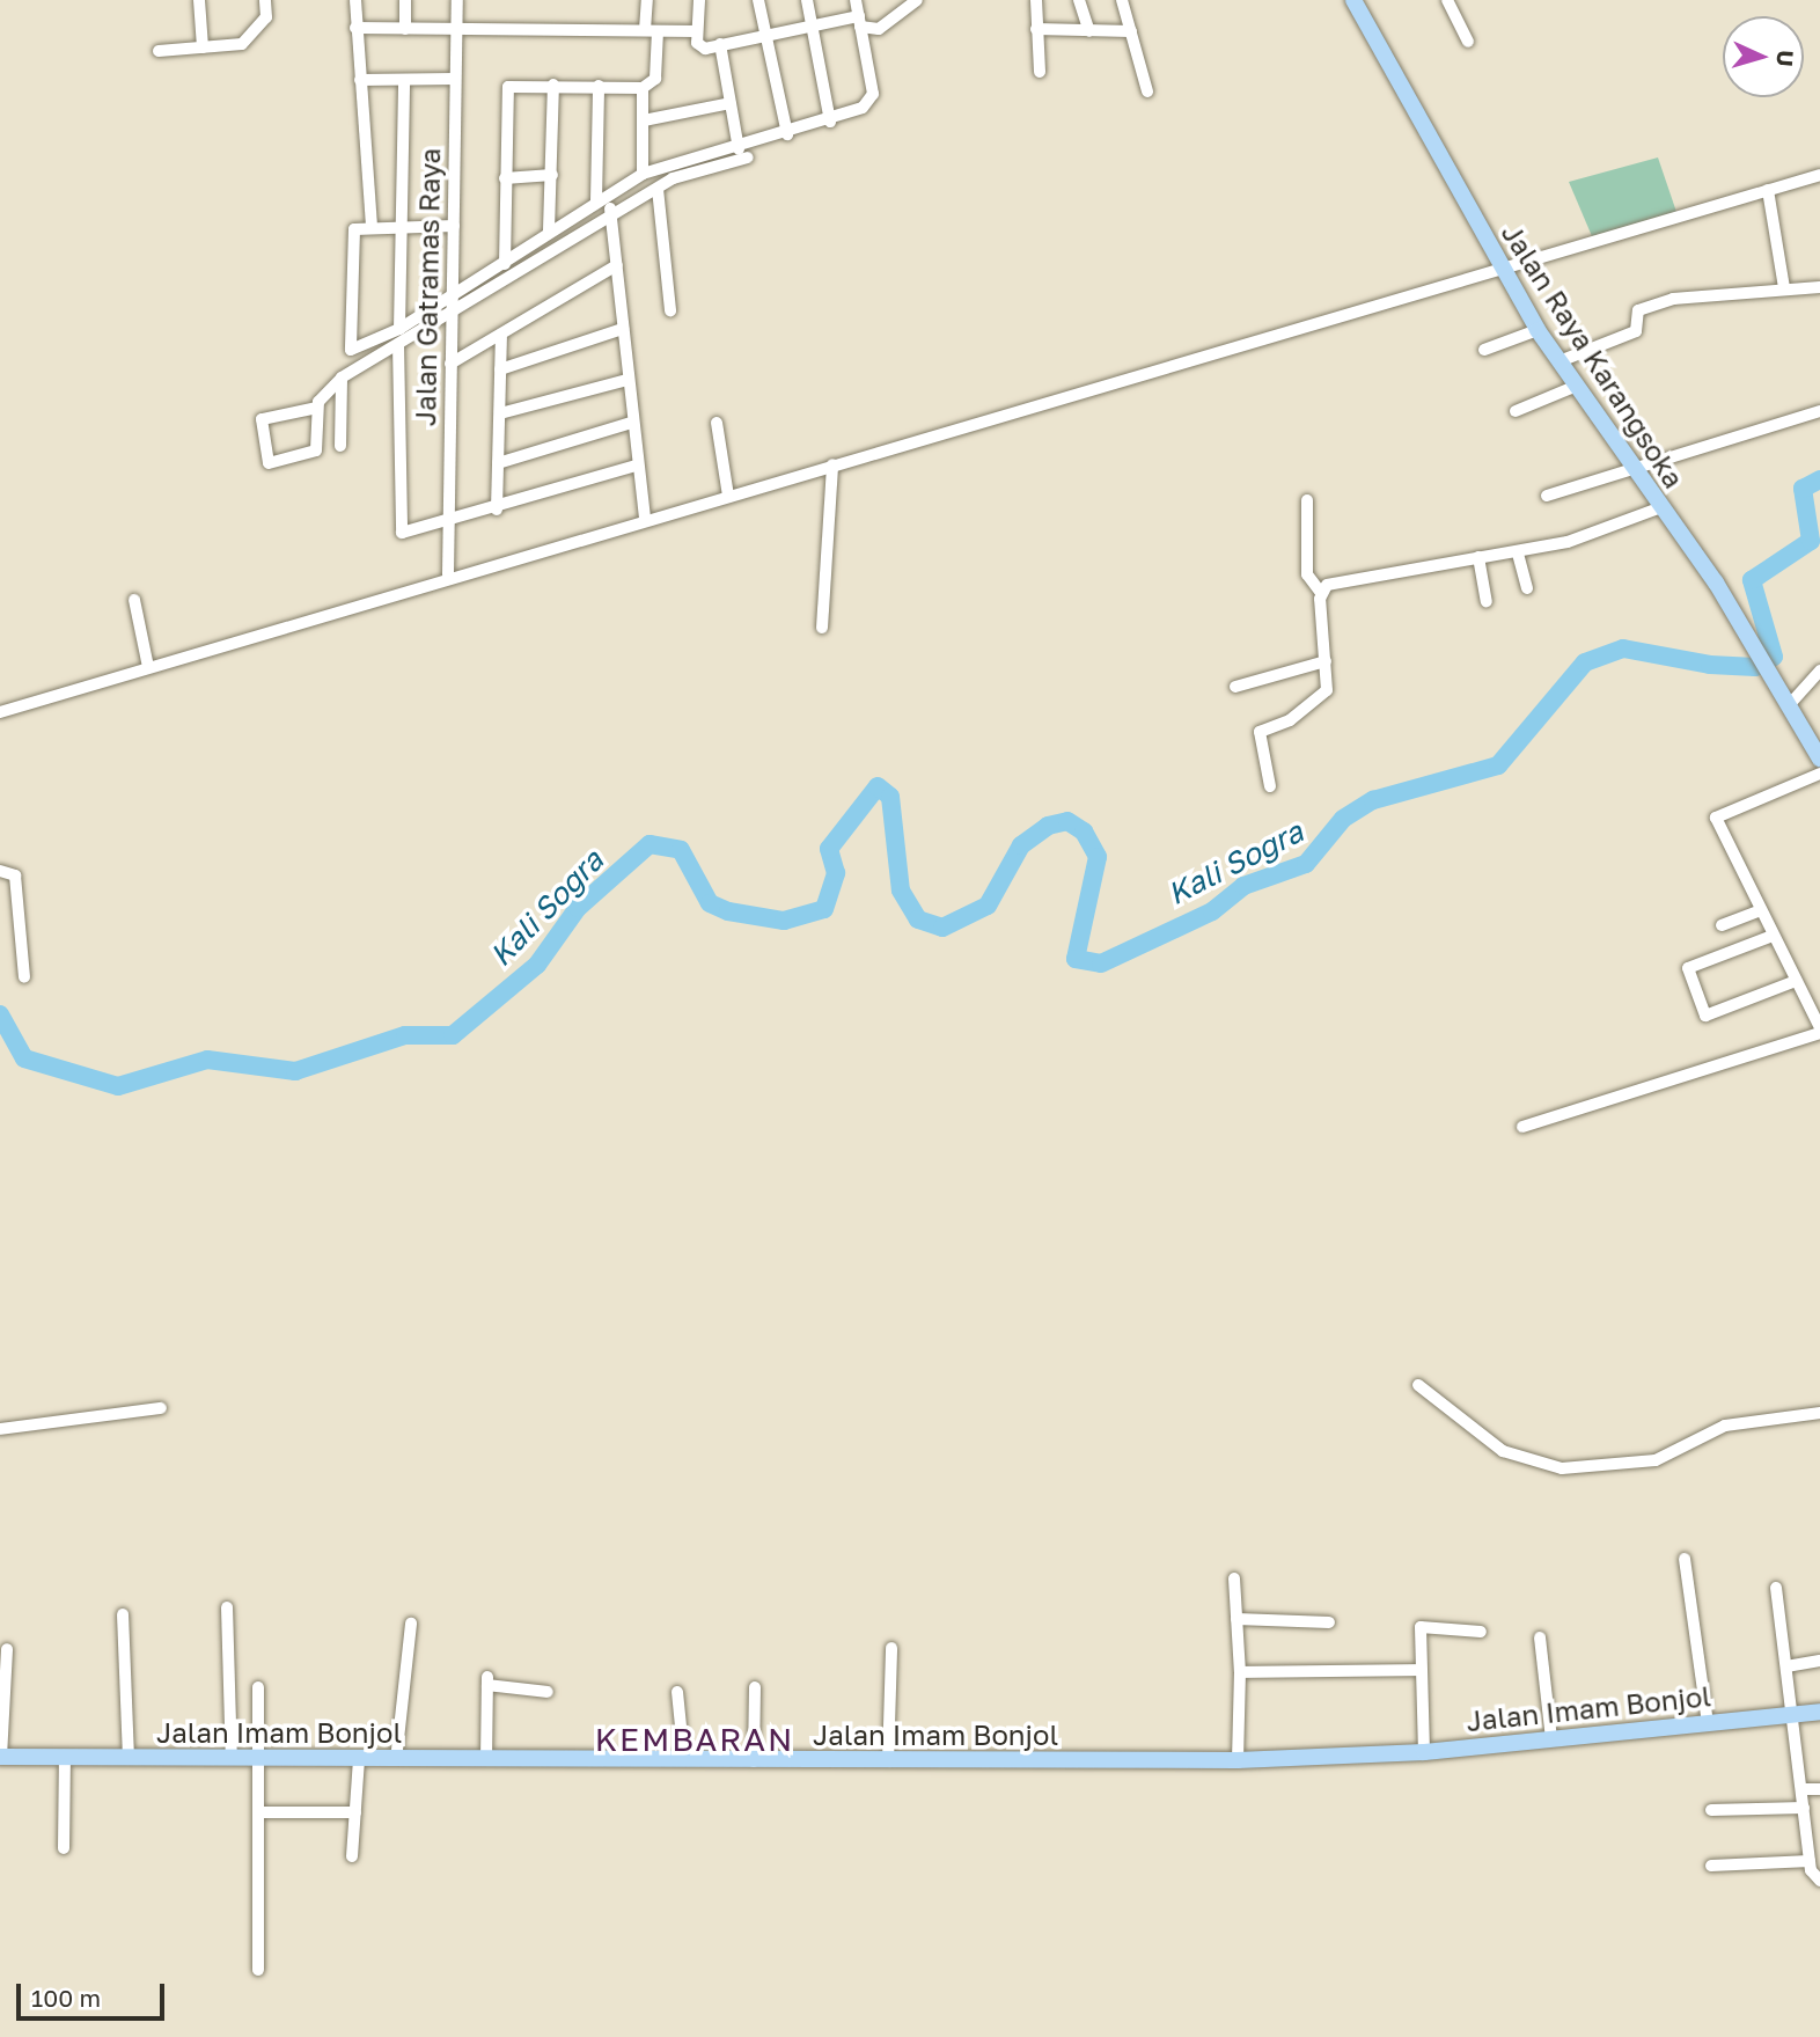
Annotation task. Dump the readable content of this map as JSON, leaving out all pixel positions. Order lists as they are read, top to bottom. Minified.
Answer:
{"streets":{"main road":["Jalan Raya Karangsoka","Jalan Imam Bonjol"],"street":["Jalan Gatramas Raya"]},"districts":["KEMBARAN"],"water":["Kali Sogra"],"scale_bar":"100 m","north":"right"}
